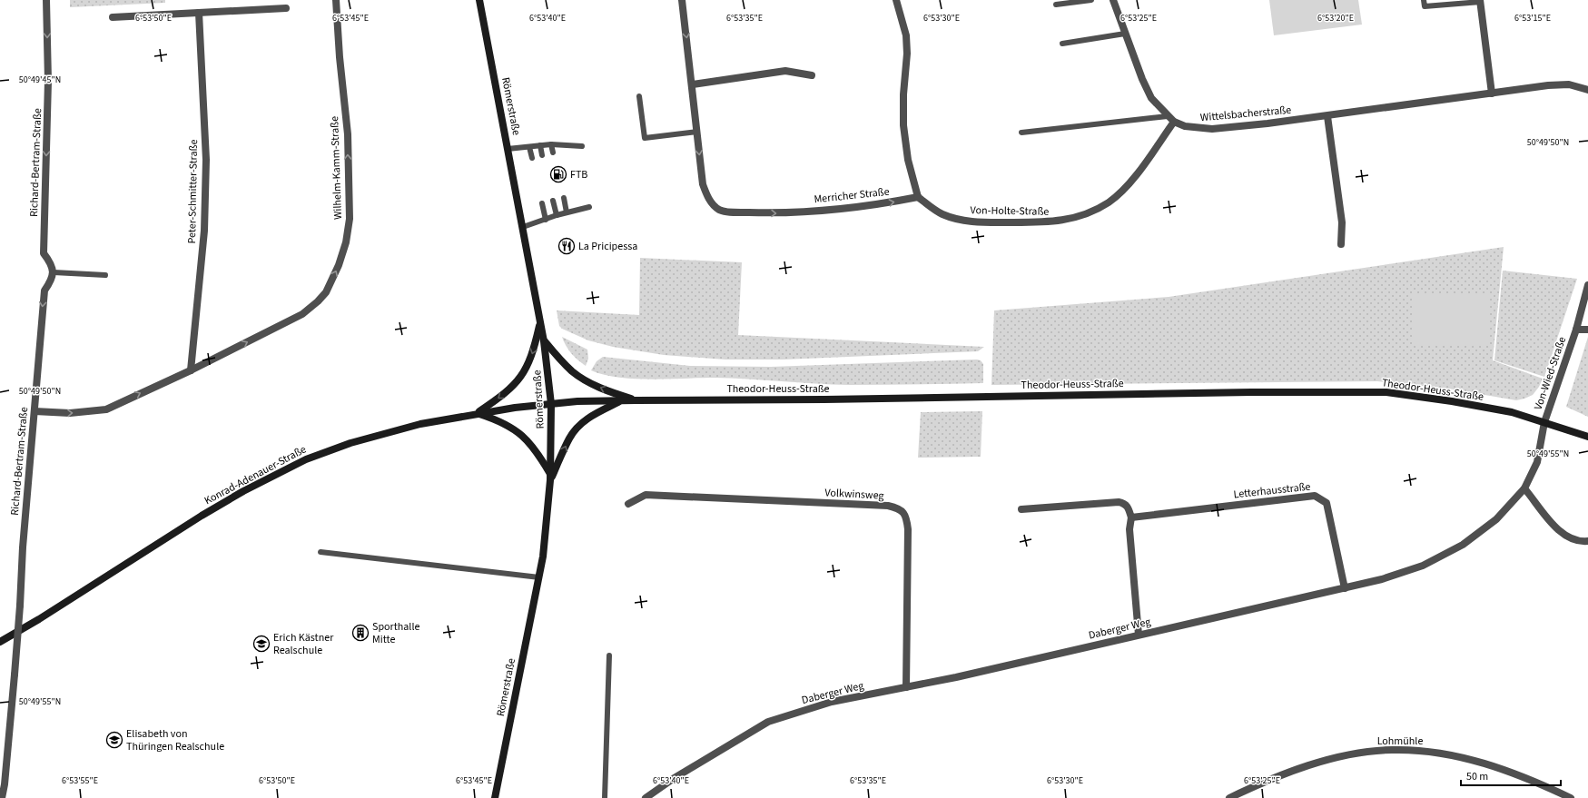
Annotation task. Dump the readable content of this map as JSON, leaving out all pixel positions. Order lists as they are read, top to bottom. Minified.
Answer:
{"streets":{"main road":["Römerstraße","Theodor-Heuss-Straße","Konrad-Adenauer-Straße"],"street":["Wittelsbacherstraße","Richard-Bertram-Straße","Wilhelm-Kamm-Straße","Peter-Schmitter-Straße","Merricher Straße","Von-Holte-Straße","Von-Wied-Straße","Letterhausstraße","Volkwinsweg","Daberger Weg","Lohmühle"]},"crossings":[["Römerstraße","Theodor-Heuss-Straße"],["Römerstraße","Konrad-Adenauer-Straße"],["Wittelsbacherstraße","Von-Holte-Straße"],["Richard-Bertram-Straße","Wilhelm-Kamm-Straße"],["Wilhelm-Kamm-Straße","Peter-Schmitter-Straße"],["Merricher Straße","Von-Holte-Straße"],["Von-Wied-Straße","Theodor-Heuss-Straße"],["Von-Wied-Straße","Daberger Weg"],["Theodor-Heuss-Straße","Konrad-Adenauer-Straße"],["Theodor-Heuss-Straße","Daberger Weg"],["Letterhausstraße","Daberger Weg"],["Volkwinsweg","Daberger Weg"]],"one_way":["Richard-Bertram-Straße","Wilhelm-Kamm-Straße"],"places":{"fuel station":["FTB"],"restaurant":["La Pricipessa"],"building":["Sporthalle Mitte"],"school or university":["Erich Kästner Realschule","Elisabeth von Thüringen Realschule"]},"scale_bar":"50 m","coordinates":["6°53'15\"E","6°53'50\"E","6°53'45\"E","6°53'40\"E","6°53'35\"E","6°53'30\"E","6°53'25\"E","6°53'20\"E","50°49'45\"N","50°49'50\"N","50°49'55\"N","6°53'55\"E"]}
